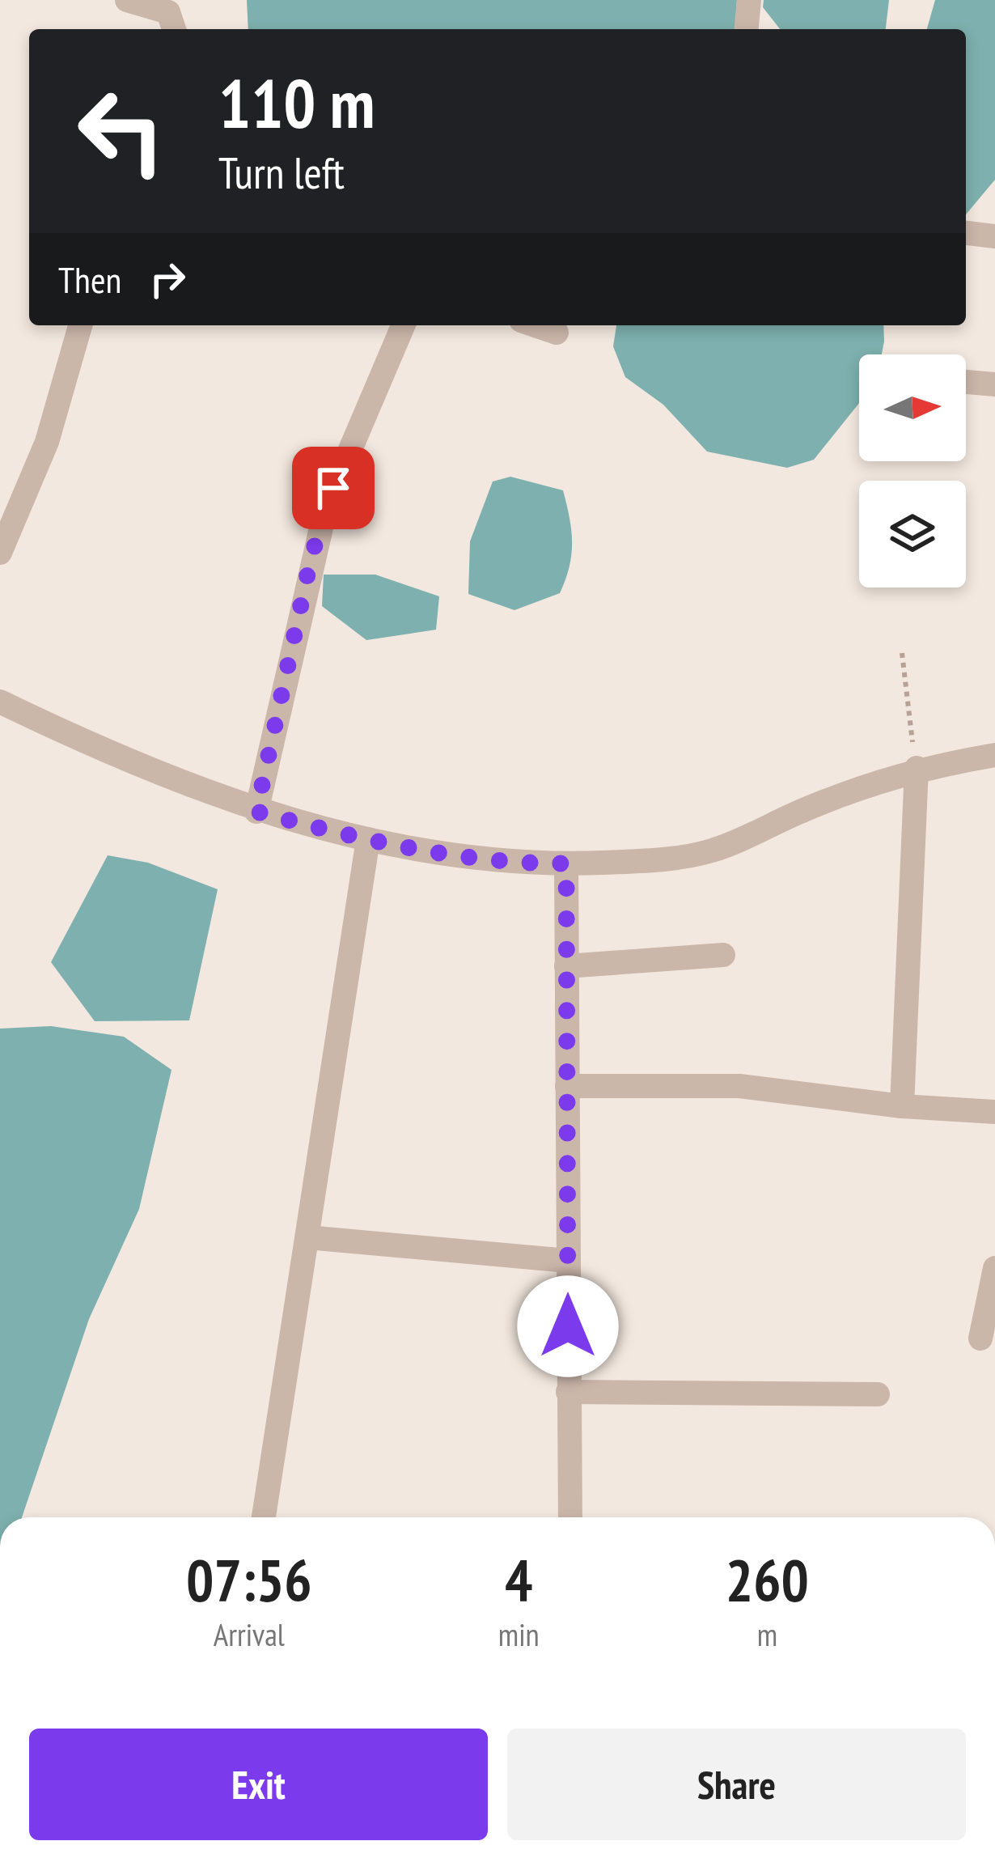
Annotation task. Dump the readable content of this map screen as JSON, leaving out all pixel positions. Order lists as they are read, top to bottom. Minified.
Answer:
{"north":"right","page":{"turn":["110 m","Turn left"],"then":"Then","eta":["07:56","Arrival","4","min","260","m"],"buttons":["Exit","Share"]}}
